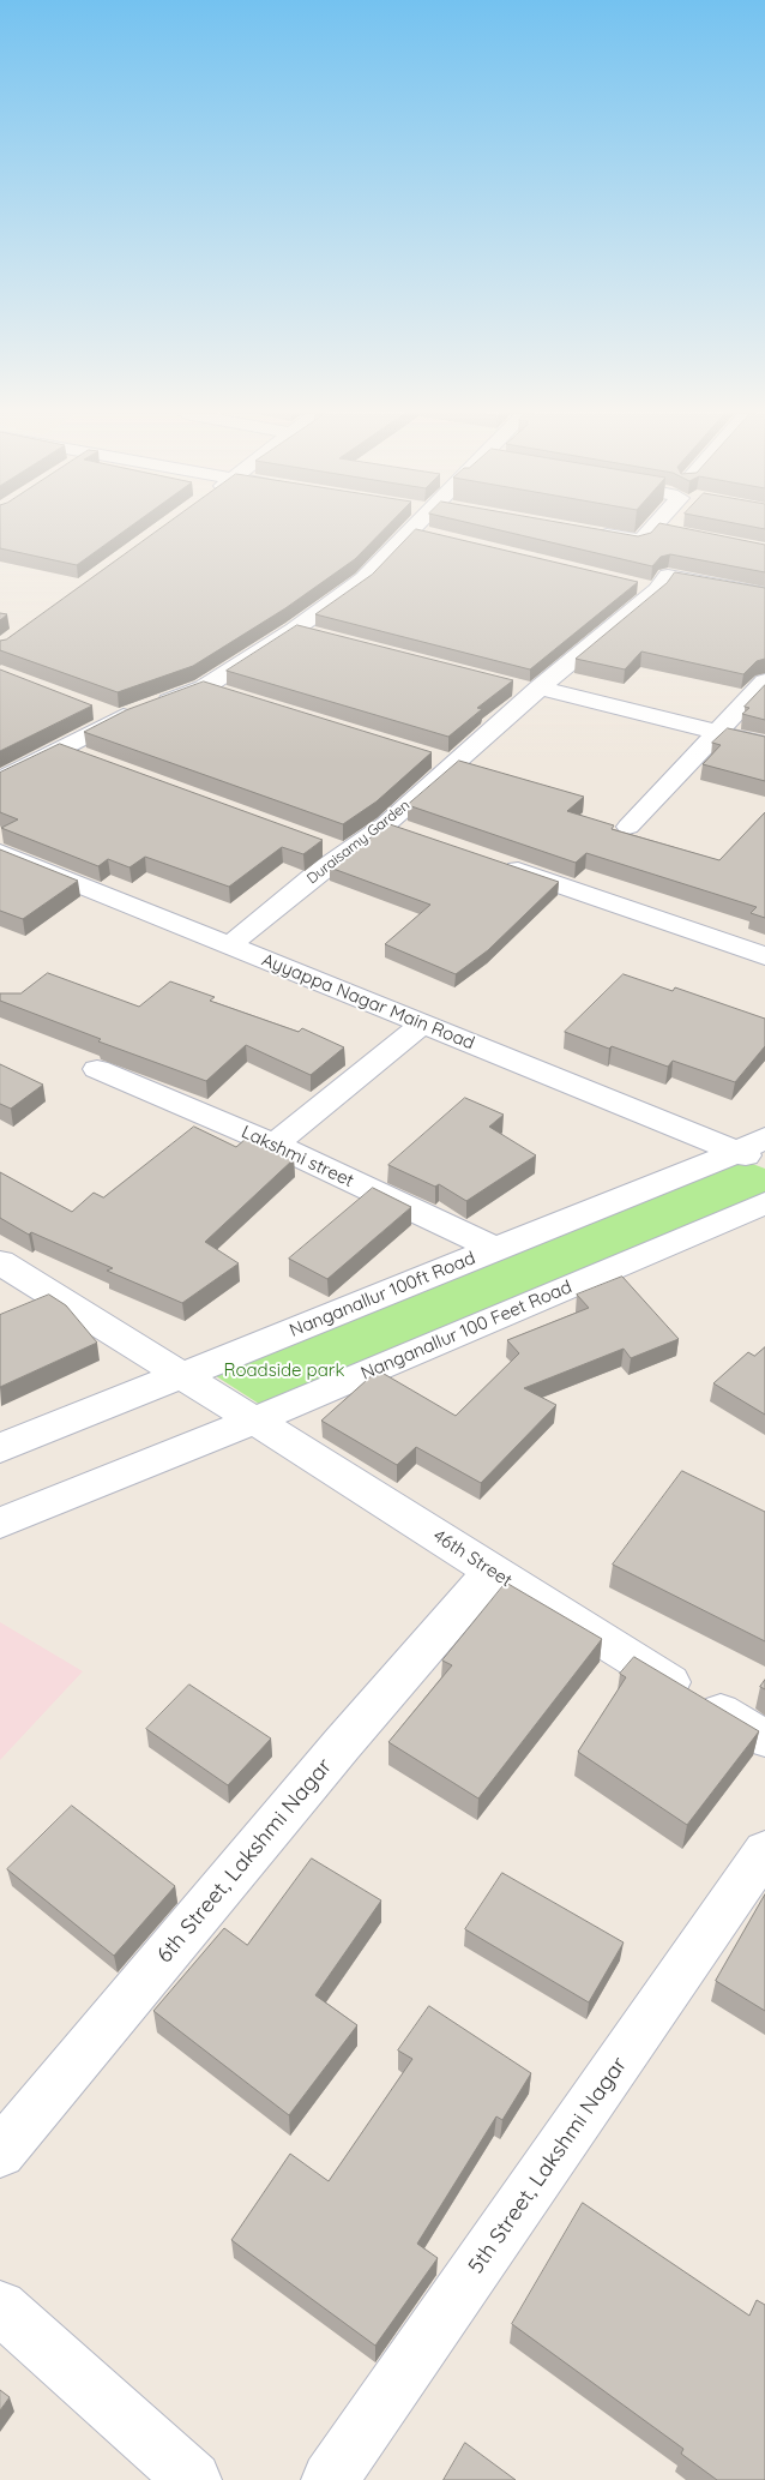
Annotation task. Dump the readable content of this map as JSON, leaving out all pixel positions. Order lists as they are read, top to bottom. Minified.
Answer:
{"streets":{"street":["Duraisamy Garden","Ayyappa Nagar Main Road","Lakshmi street","Nanganallur 100ft Road","Nanganallur 100 Feet Road","46th Street","6th Street, Lakshmi Nagar","5th Street, Lakshmi Nagar"]},"crossings":[["Duraisamy Garden","Ayyappa Nagar Main Road"],["Ayyappa Nagar Main Road","Nanganallur 100ft Road"],["Lakshmi street","Nanganallur 100ft Road"],["Nanganallur 100ft Road","46th Street"],["Nanganallur 100 Feet Road","46th Street"],["46th Street","6th Street, Lakshmi Nagar"]],"parks":["Roadside park"]}
